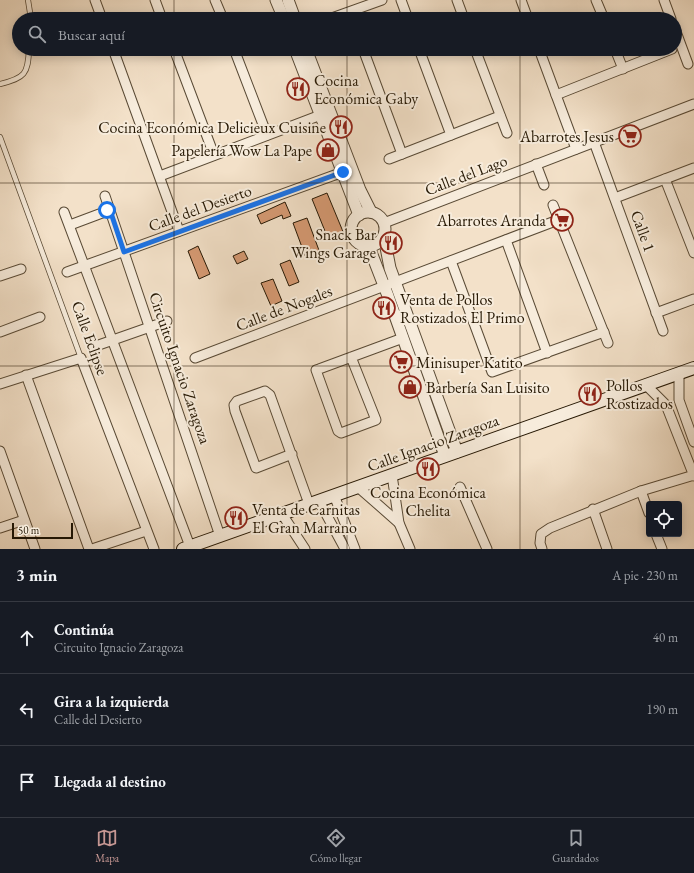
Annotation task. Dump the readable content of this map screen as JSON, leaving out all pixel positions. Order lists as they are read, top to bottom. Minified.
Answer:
{"streets":{"main road":["Calle Ignacio Zaragoza"],"street":["Calle del Lago","Calle del Desierto","Calle 1","Calle de Nogales","Calle Eclipse","Circuito Ignacio Zaragoza"]},"crossings":[["Calle del Lago","Calle 1"],["Calle del Desierto","Circuito Ignacio Zaragoza"],["Circuito Ignacio Zaragoza","Calle Ignacio Zaragoza"]],"places":{"restaurant":["Cocina Económica Gaby","Cocina Económica Delicieux Cuisine","Snack Bar Wings Garage","Venta de Pollos Rostizados El Primo","Pollos Rostizados","Cocina Económica Chelita","Venta de Carnitas El Gran Marrano"],"supermarket":["Abarrotes Jesus","Abarrotes Aranda","Minisuper Katito"],"shop":["Papelería Wow La Pape","Barbería San Luisito"]},"scale_bar":"50 m","page":{"search":"Buscar aquí","scale":"50 m","heading":["3 min","A pie · 230 m"],"list":[["Continúa","Circuito Ignacio Zaragoza","40 m"],["Gira a la izquierda","Calle del Desierto","190 m"],"Llegada al destino"],"nav":["Mapa","Cómo llegar","Guardados"]}}
